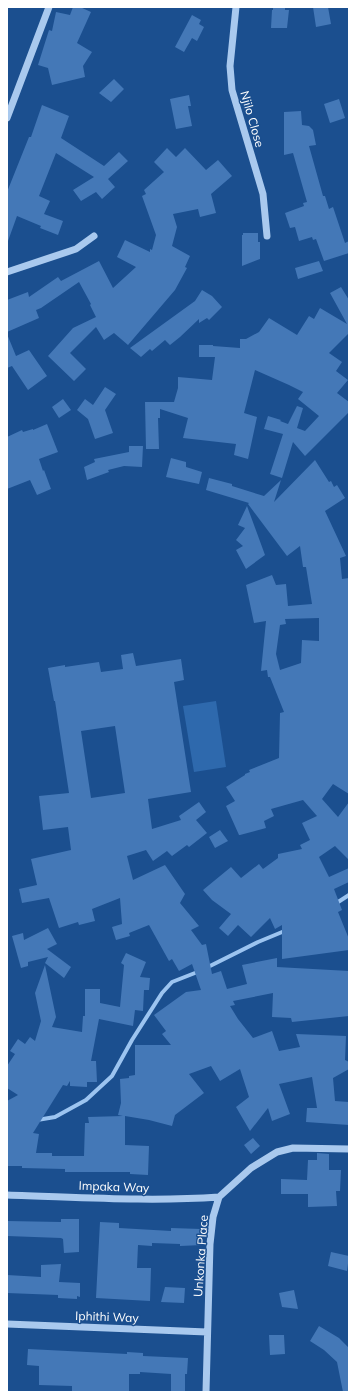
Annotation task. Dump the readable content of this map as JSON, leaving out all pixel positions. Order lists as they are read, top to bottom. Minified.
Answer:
{"streets":{"street":["Njilo Close","Impaka Way","Unkonka Place","Iphithi Way"]},"crossings":[["Impaka Way","Unkonka Place"],["Unkonka Place","Iphithi Way"]]}
